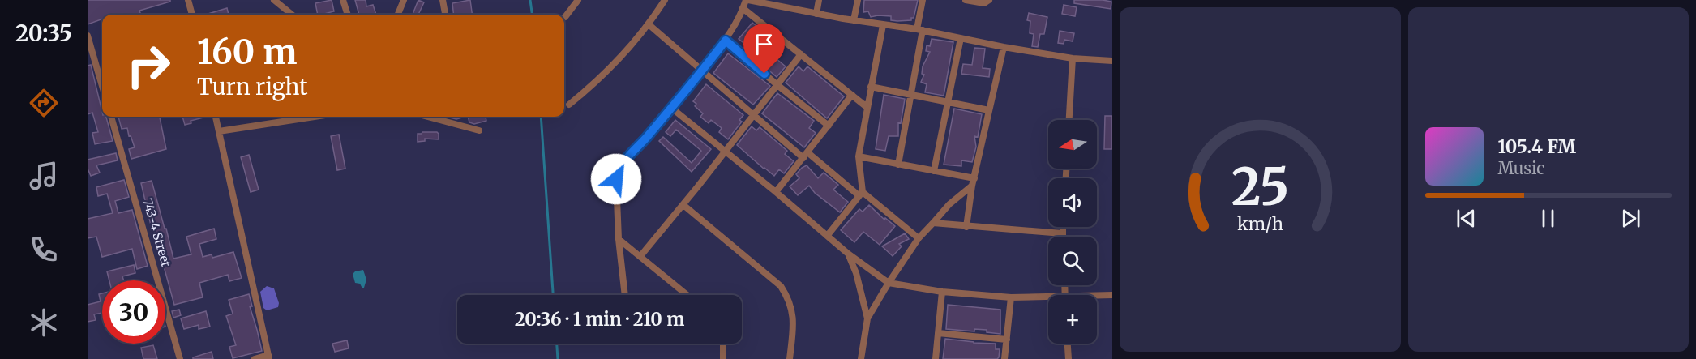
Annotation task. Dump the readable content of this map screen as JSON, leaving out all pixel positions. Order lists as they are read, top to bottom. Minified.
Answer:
{"streets":{"street":["743-4 Street"]},"north":"left","page":{"tabs":"20:35","turn":["160 m","Turn right"],"map_buttons":"+","song":["105.4 FM","Music"],"limit":"30","trip":"20:36 · 1 min · 210 m","gauge":["25","km/h"]}}
